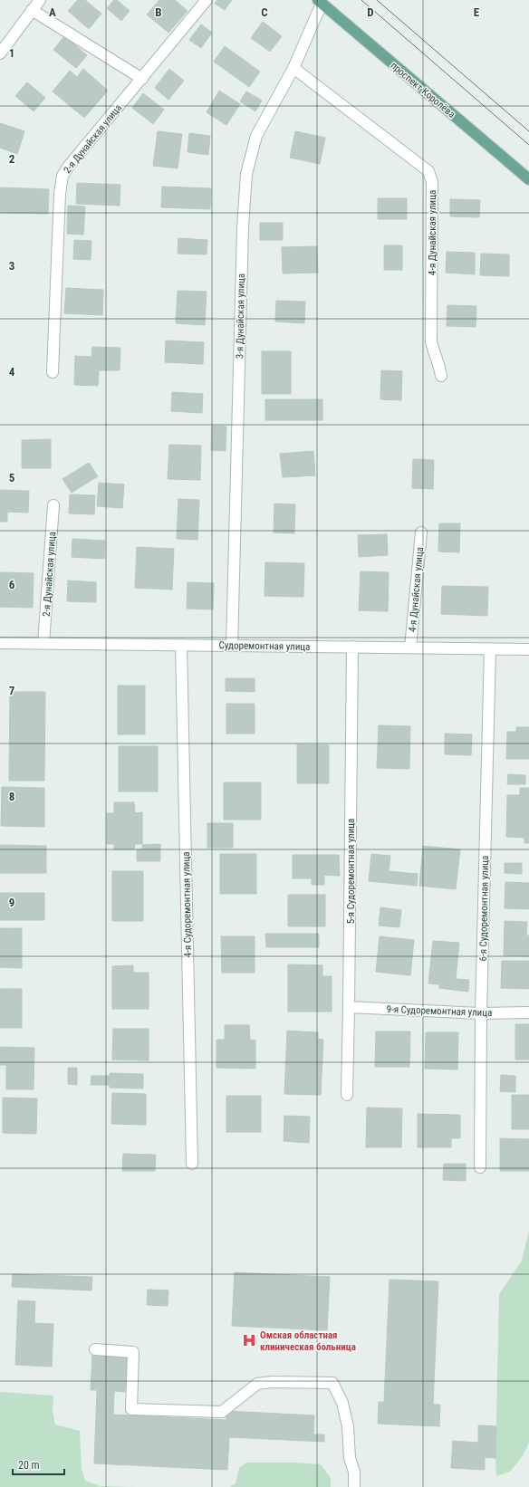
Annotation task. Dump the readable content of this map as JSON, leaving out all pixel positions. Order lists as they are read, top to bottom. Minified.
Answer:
{"streets":{"main road":["проспект Королёва"],"street":["2-я Дунайская улица","4-я Дунайская улица","3-я Дунайская улица","Судоремонтная улица","5-я Судоремонтная улица","4-я Судоремонтная улица","6-я Судоремонтная улица","9-я Судоремонтная улица"]},"crossings":[["проспект Королёва","3-я Дунайская улица"],["2-я Дунайская улица","Судоремонтная улица"],["4-я Дунайская улица","3-я Дунайская улица"],["4-я Дунайская улица","Судоремонтная улица"],["3-я Дунайская улица","Судоремонтная улица"],["Судоремонтная улица","5-я Судоремонтная улица"],["Судоремонтная улица","4-я Судоремонтная улица"],["Судоремонтная улица","6-я Судоремонтная улица"],["5-я Судоремонтная улица","9-я Судоремонтная улица"],["6-я Судоремонтная улица","9-я Судоремонтная улица"]],"places":{"hospital":["Омская областная клиническая больница"]},"scale_bar":"20 m","grid":{"columns":["A","B","C","D","E"],"rows":["1","2","3","4","5","6","7","8","9"]}}
